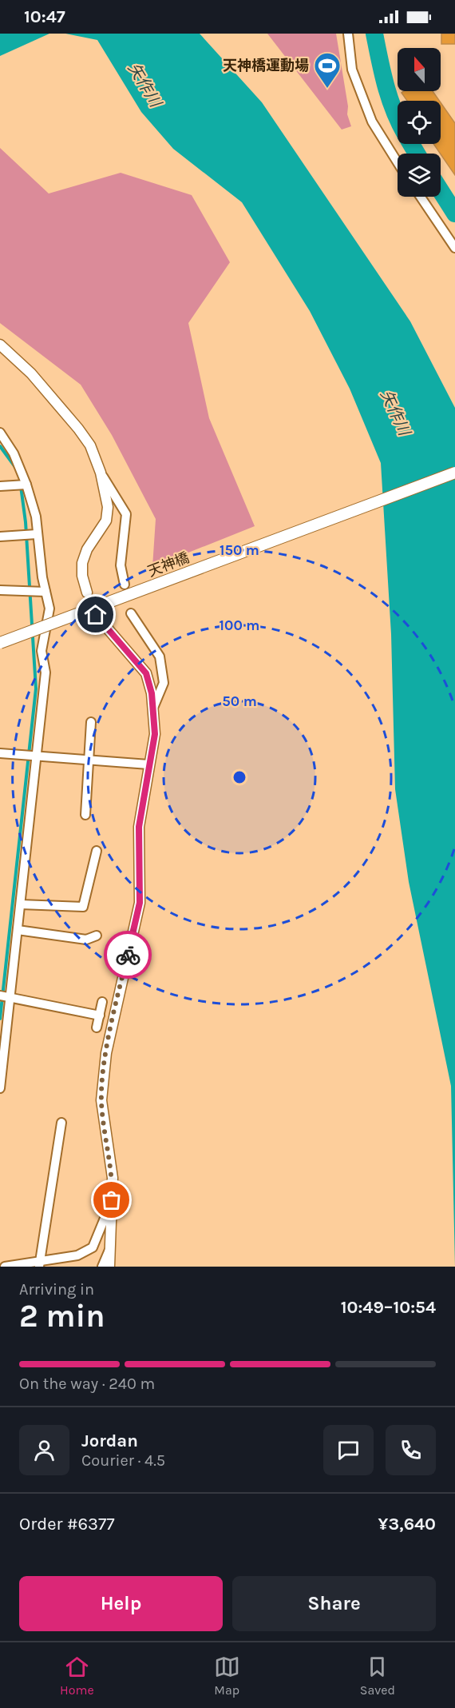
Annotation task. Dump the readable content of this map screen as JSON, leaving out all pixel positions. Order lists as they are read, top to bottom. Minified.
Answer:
{"streets":{"main road":["天神橋"]},"water":["矢作川"],"places":{"sports":["天神橋運動場"]},"north":"top","page":{"status":"10:47","heading":["2 min","Arriving in","10:49–10:54"],"panel":["Jordan","Courier · 4.5","Order #6377","¥3,640"],"bar":"On the way · 240 m","buttons":["Help","Share"],"tabs":["Home","Map","Saved"]},"rings":["150 m","100 m","50 m"]}
